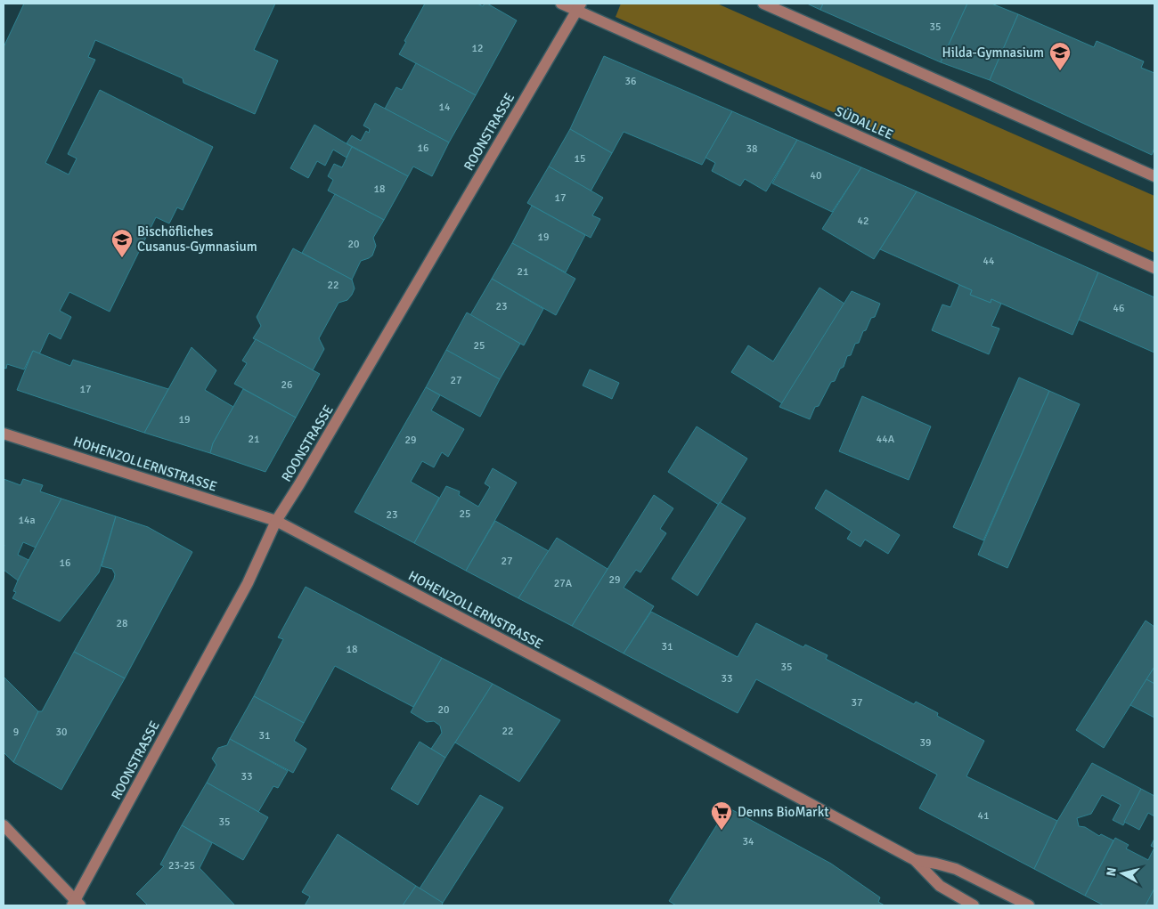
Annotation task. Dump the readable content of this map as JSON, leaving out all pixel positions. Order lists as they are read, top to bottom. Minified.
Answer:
{"streets":{"street":["SÜDALLEE","ROONSTRASSE","HOHENZOLLERNSTRASSE"]},"crossings":[["SÜDALLEE","ROONSTRASSE"],["ROONSTRASSE","HOHENZOLLERNSTRASSE"]],"places":{"school or university":["Hilda-Gymnasium","Bischöfliches Cusanus-Gymnasium"],"supermarket":["Denns BioMarkt"]},"house_numbers":["35","12","36","14","16","38","15","40","18","17","42","19","20","44","21","22","23","46","25","27","26","17","19","21","44A","29","25","23","14a","27","16","29","27A","28","31","18","35","33","37","20","22","9","30","31","39","33","41","35","34","23-25"],"north":"left"}
